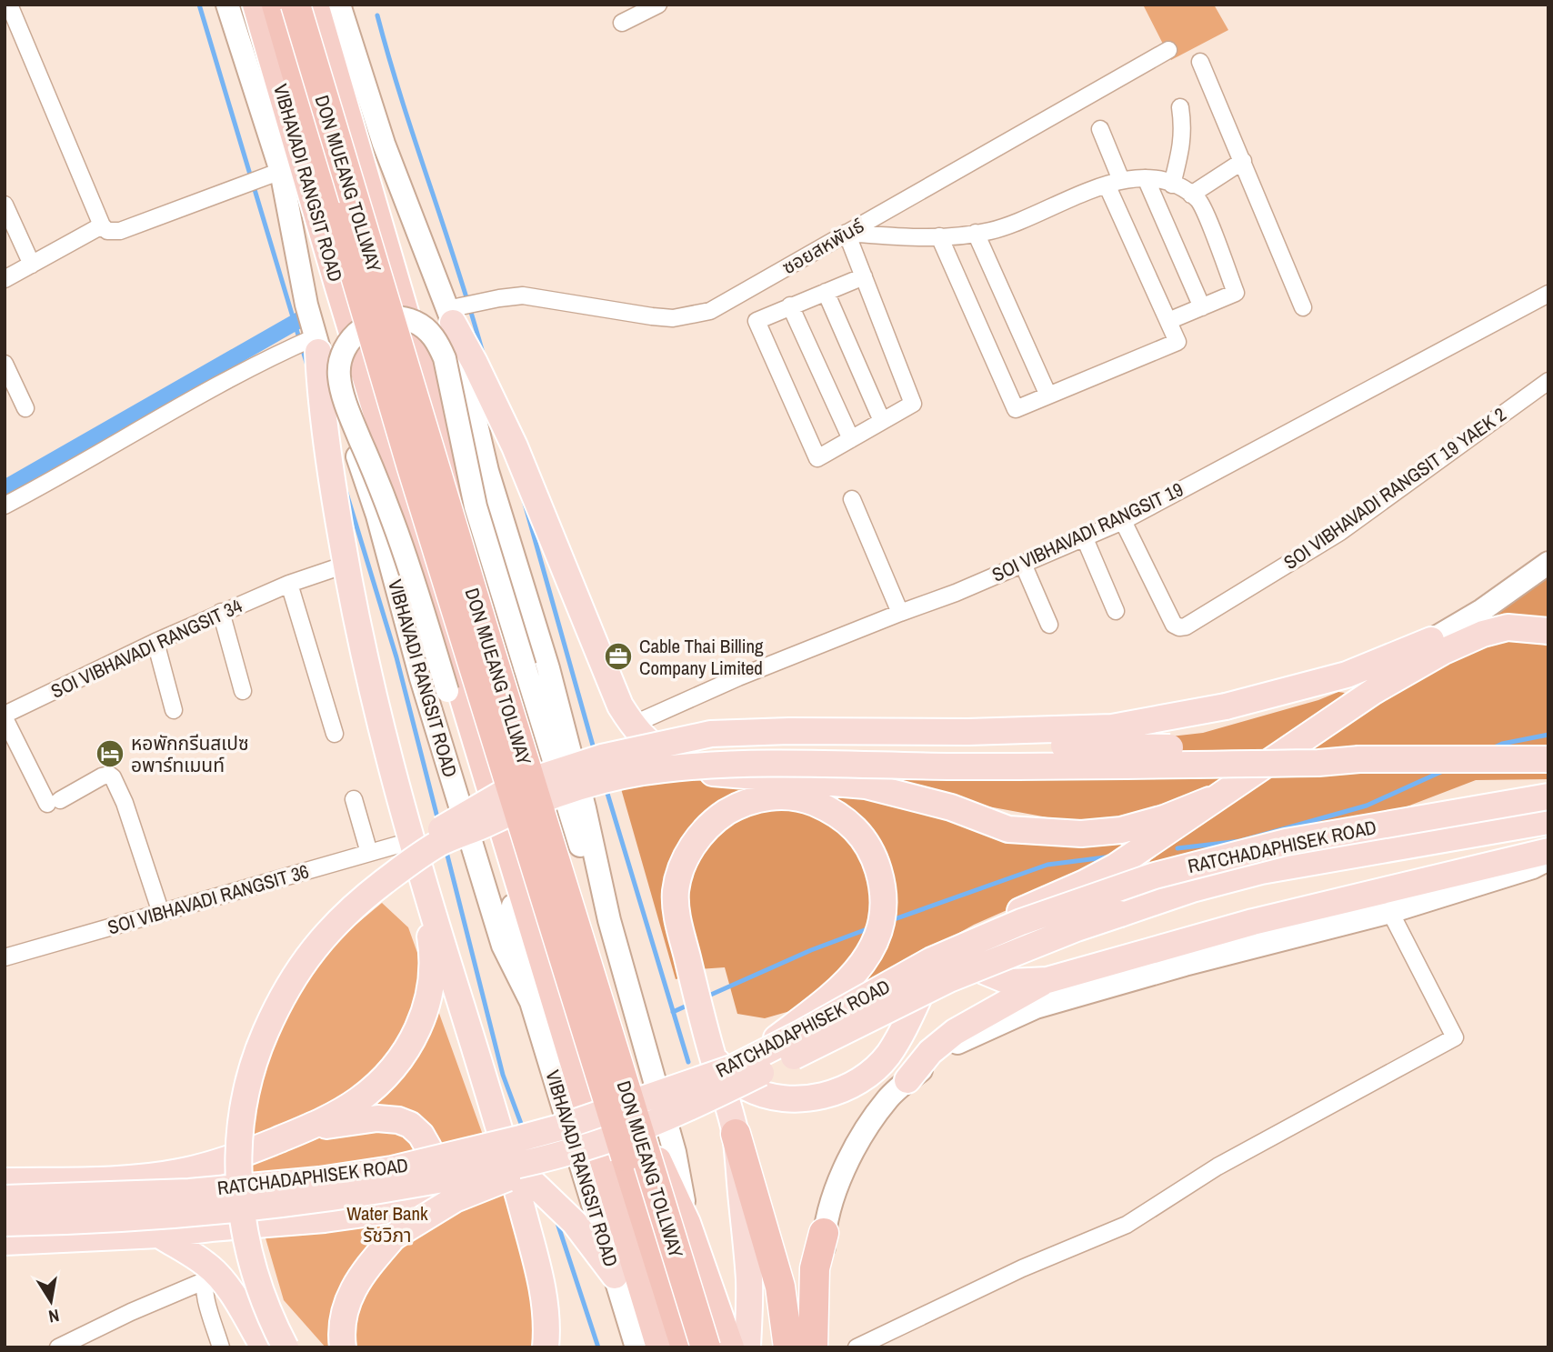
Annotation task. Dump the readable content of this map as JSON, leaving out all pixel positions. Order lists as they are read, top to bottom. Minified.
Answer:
{"streets":{"highway":["VIBHAVADI RANGSIT ROAD","DON MUEANG TOLLWAY"],"main road":["RATCHADAPHISEK ROAD"],"street":["ซอยสหพันธ์","SOI VIBHAVADI RANGSIT 19 YAEK 2","SOI VIBHAVADI RANGSIT 19","SOI VIBHAVADI RANGSIT 34","SOI VIBHAVADI RANGSIT 36"]},"crossings":[["SOI VIBHAVADI RANGSIT 19 YAEK 2","SOI VIBHAVADI RANGSIT 19"]],"parks":["Water Bank รัชวิภา"],"places":{"office":["Cable Thai Billing Company Limited"],"hotel":["หอพักกรีนสเปซ อพาร์ทเมนท์"]},"north":"bottom"}
